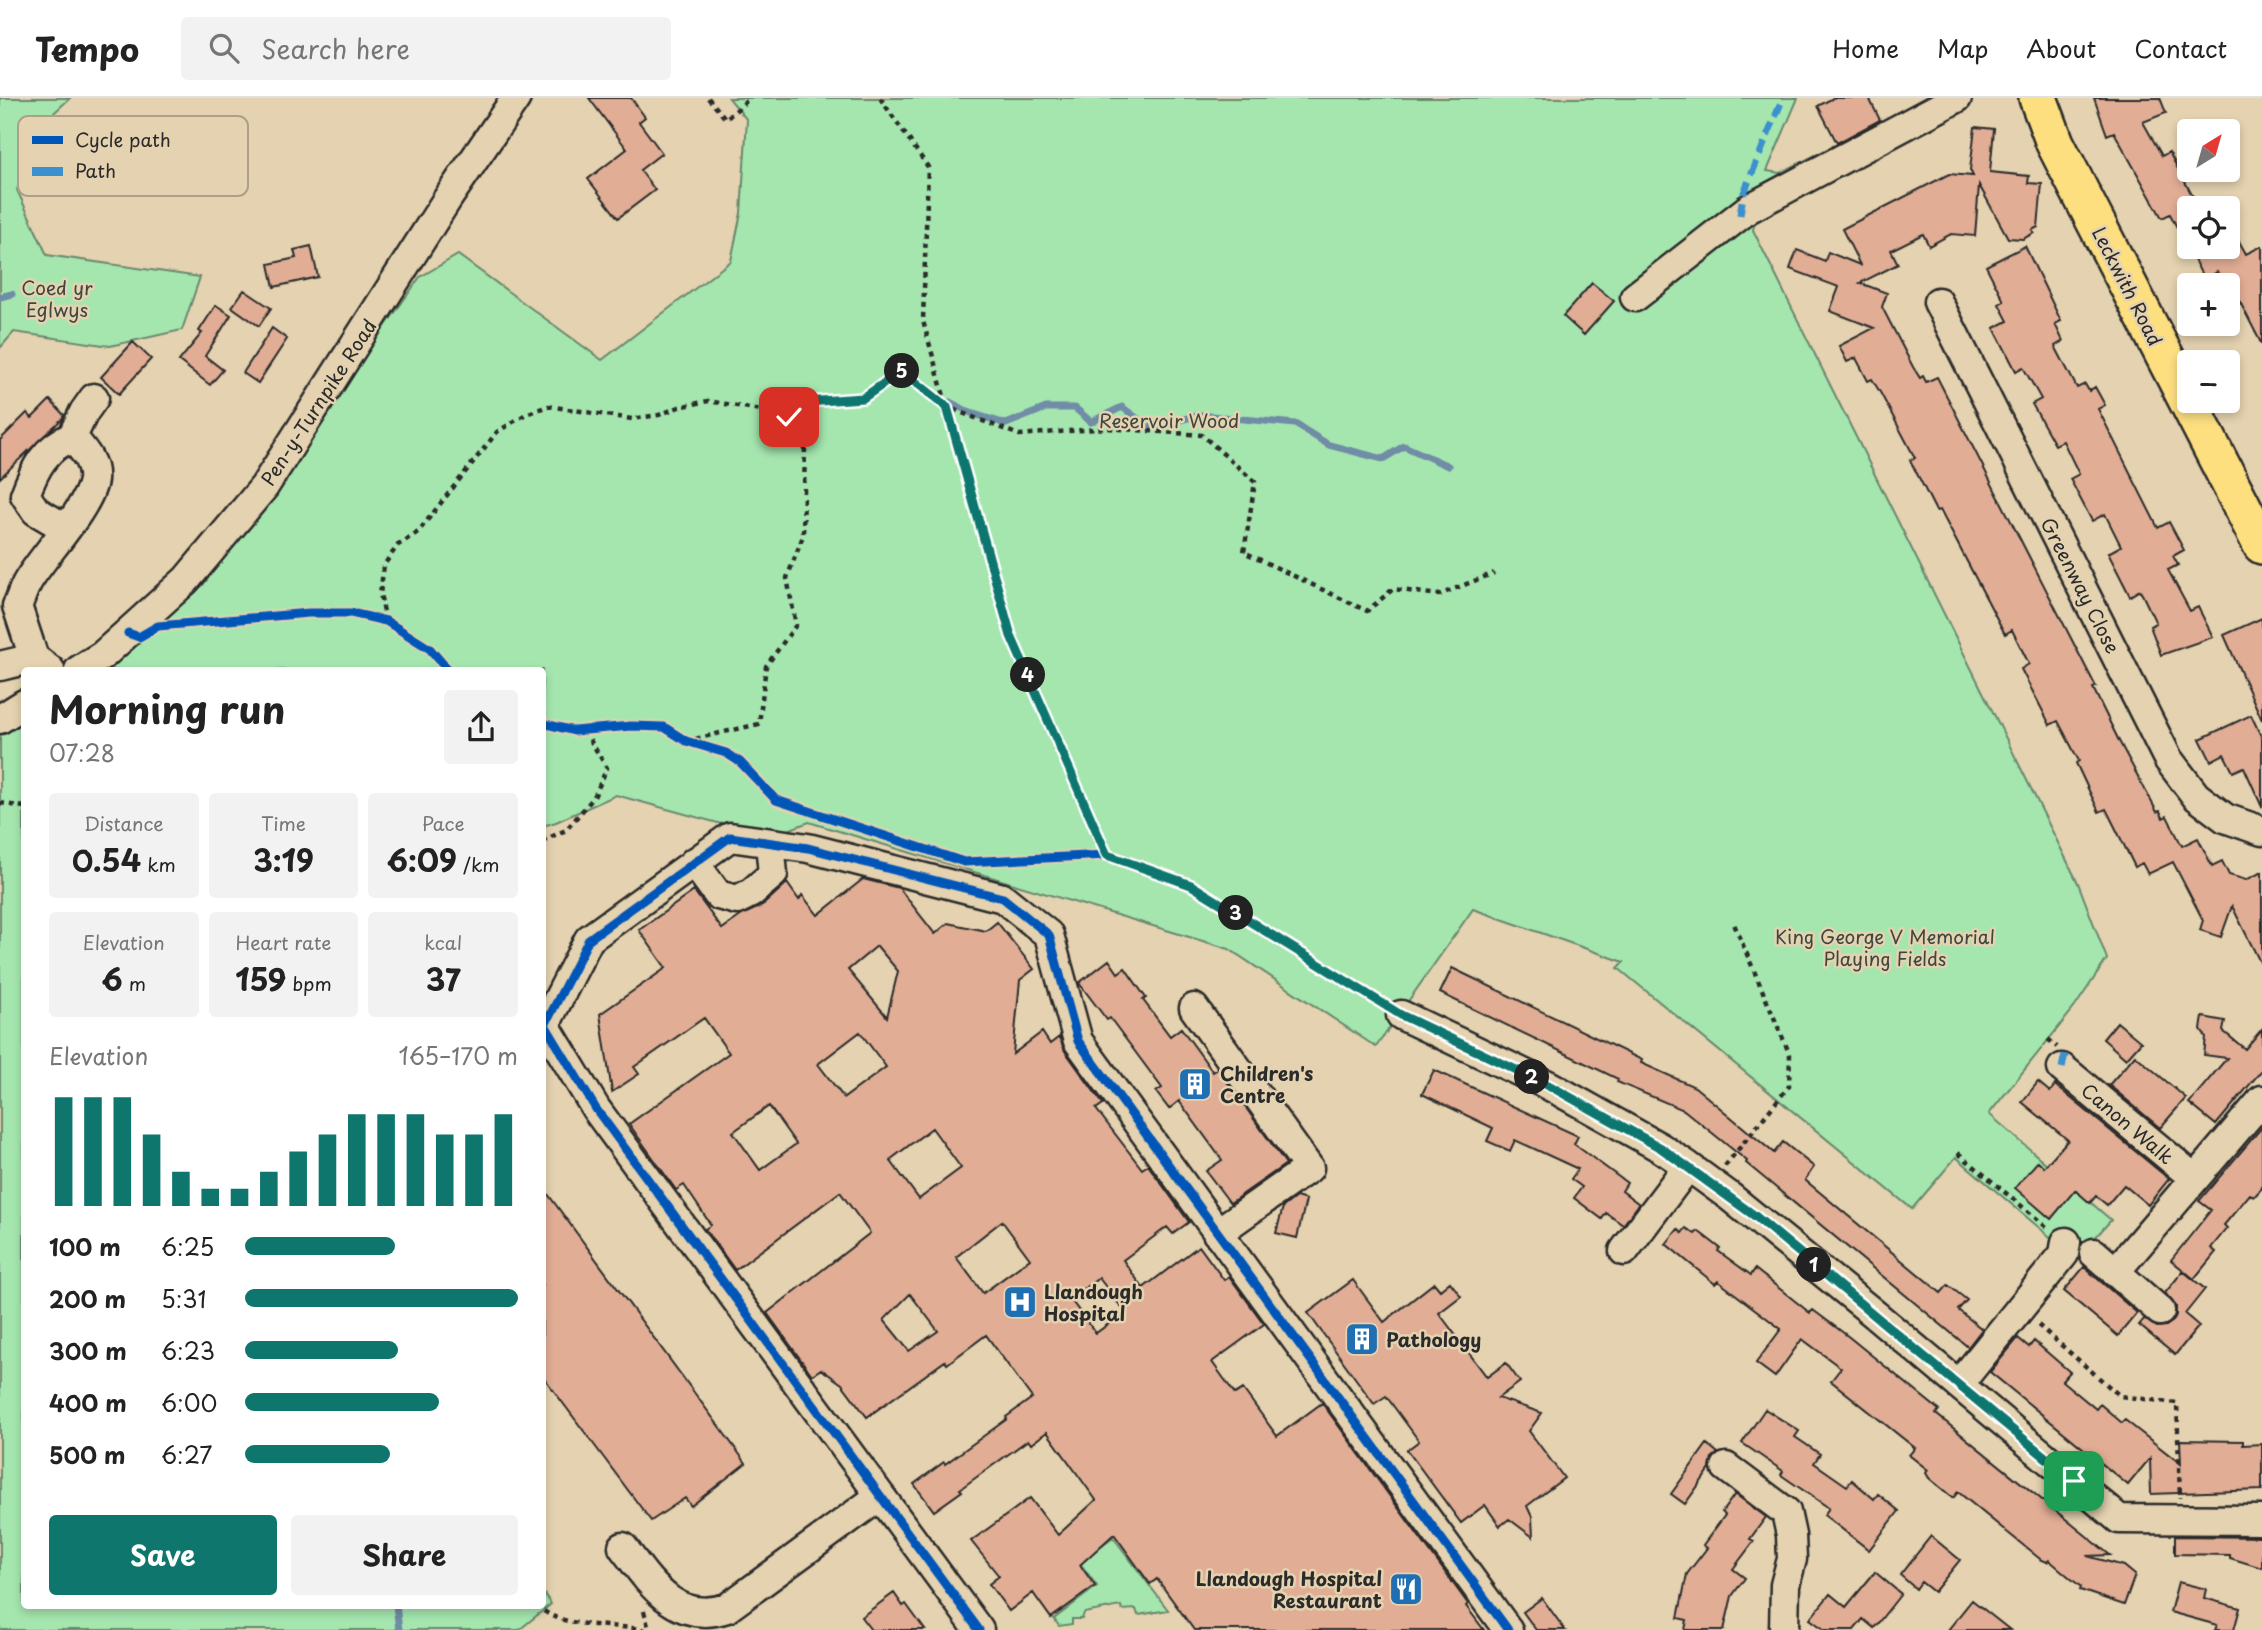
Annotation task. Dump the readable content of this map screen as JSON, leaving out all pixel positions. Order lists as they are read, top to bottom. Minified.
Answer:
{"streets":{"main road":["Leckwith Road"],"street":["Pen-y-Turnpike Road","Greenway Close","Canon Walk"]},"parks":["Coed yr Eglwys","Reservoir Wood","King George V Memorial Playing Fields"],"places":{"building":["Children's Centre","Pathology"],"hospital":["Llandough Hospital"],"restaurant":["Llandough Hospital Restaurant"]},"legend":["Cycle path","Path"],"north":"top right","page":{"header":"Tempo","search":"Search here","nav":["Home","Map","About","Contact"],"map_buttons":["+","−"],"pins":["5","4","3","2","1"],"heading":["Morning run","07:28"],"stats":[["Distance","0.54 km"],["Time","3:19"],["Pace","6:09 /km"],["Elevation","6 m"],["Heart rate","159 bpm"],["kcal","37"]],"chart":["Elevation","165–170 m"],"list":[{"name":"100 m","note":"6:25"},{"name":"200 m","note":"5:31"},{"name":"300 m","note":"6:23"},{"name":"400 m","note":"6:00"},{"name":"500 m","note":"6:27"}],"buttons":["Save","Share"]}}
